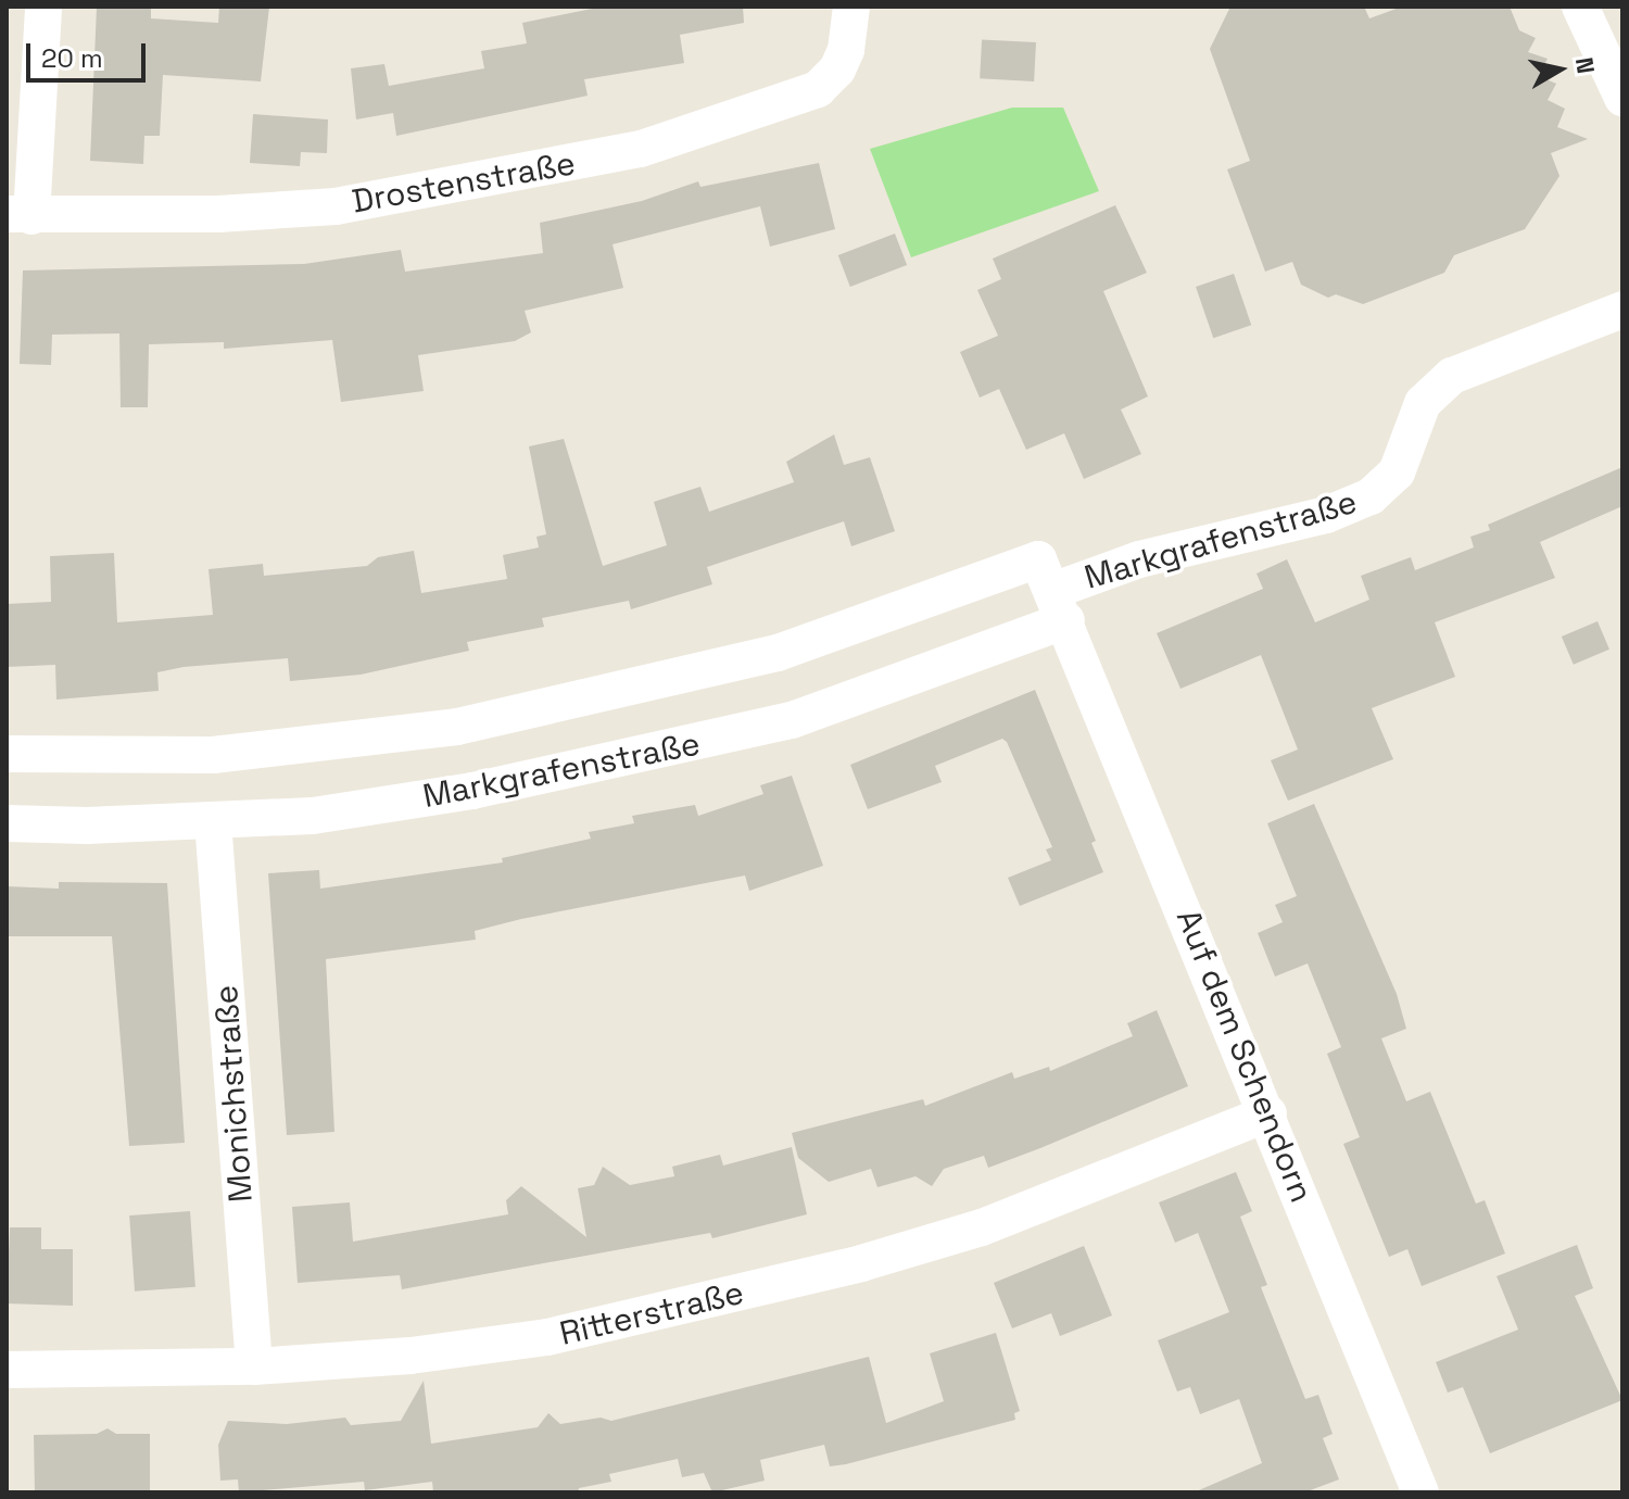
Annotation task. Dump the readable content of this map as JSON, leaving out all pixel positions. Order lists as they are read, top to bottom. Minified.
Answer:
{"streets":{"street":["Drostenstraße","Markgrafenstraße","Auf dem Schendorn","Monichstraße","Ritterstraße"]},"crossings":[["Markgrafenstraße","Auf dem Schendorn"],["Markgrafenstraße","Monichstraße"],["Auf dem Schendorn","Ritterstraße"],["Monichstraße","Ritterstraße"]],"scale_bar":"20 m","north":"right"}
